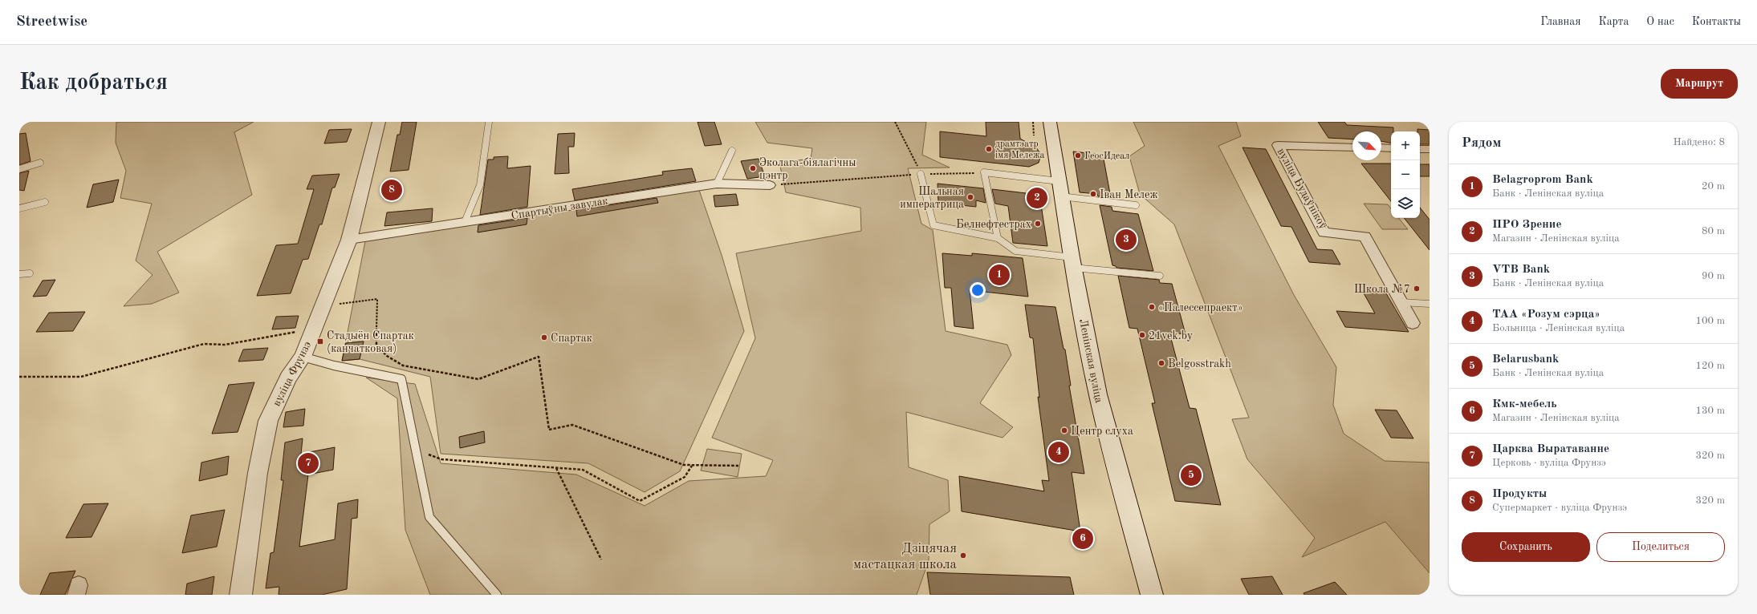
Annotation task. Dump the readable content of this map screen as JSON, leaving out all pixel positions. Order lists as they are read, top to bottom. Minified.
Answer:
{"streets":{"street":["вуліца Будаўнікоў","Спартыўны завулак","Ленінская вуліца","вуліца Фрунзэ"]},"crossings":[["Спартыўны завулак","вуліца Фрунзэ"]],"places":{"other":["драмтэатр імя Мележа","ГеосИдеал","Эколага-біялагічны цэнтр","Іван Мележ","Шальная императрица","Белнефтестрах","Школа №7","«Палессепраект»","21vek.by","Спартак","Belgosstrakh","Центр слуха","Дзіцячая мастацкая школа"],"transit":["Стадыён Спартак (канчатковая)"]},"north":"bottom right","page":{"header":"Streetwise","nav":["Главная","Карта","О нас","Контакты"],"buttons":["Маршрут",["Сохранить","Поделиться"]],"title":"Как добраться","heading":["Рядом","Найдено: 8"],"map_buttons":["+","−"],"list":[{"mark":"1","name":"Belagroprom Bank","note":"Банк · Ленінская вуліца","value":"20 m"},{"mark":"2","name":"ПРО Зрение","note":"Магазин · Ленінская вуліца","value":"80 m"},{"mark":"3","name":"VTB Bank","note":"Банк · Ленінская вуліца","value":"90 m"},{"mark":"4","name":"ТАА «Розум сэрца»","note":"Больница · Ленінская вуліца","value":"100 m"},{"mark":"5","name":"Belarusbank","note":"Банк · Ленінская вуліца","value":"120 m"},{"mark":"6","name":"Кмк-мебель","note":"Магазин · Ленінская вуліца","value":"130 m"},{"mark":"7","name":"Царква Выратаванне","note":"Церковь · вуліца Фрунзэ","value":"320 m"},{"mark":"8","name":"Продукты","note":"Супермаркет · вуліца Фрунзэ","value":"320 m"}],"pins":["8","2","3","1","4","7","5","6"]}}
